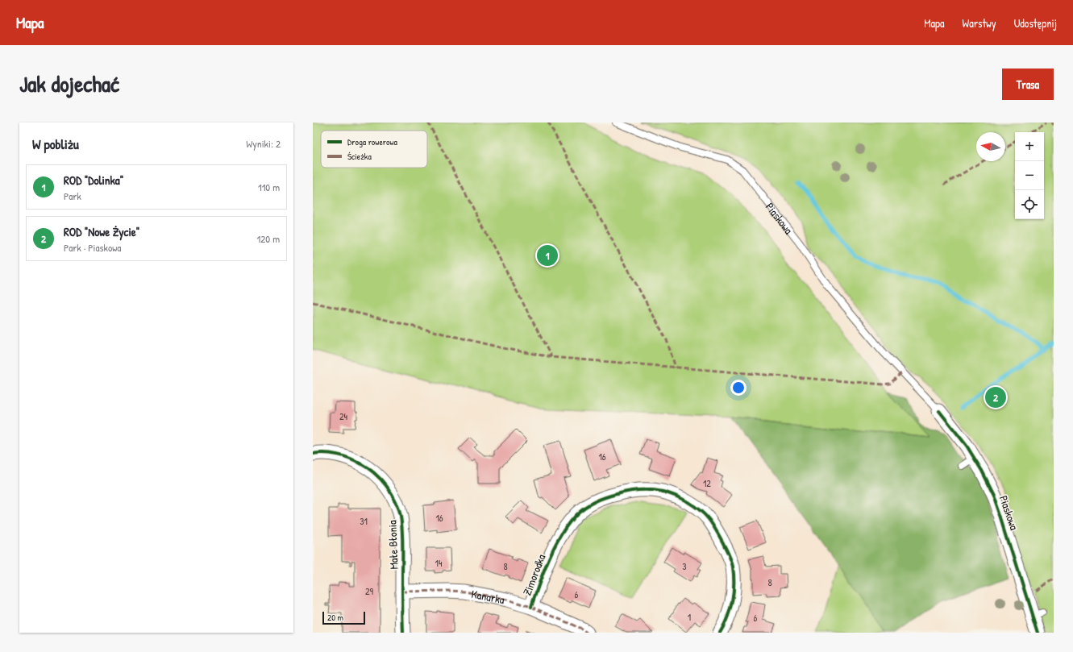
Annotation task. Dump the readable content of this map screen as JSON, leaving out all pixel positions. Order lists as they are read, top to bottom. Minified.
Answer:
{"streets":{"street":["Piaskowa","Małe Błonia","Zimorodka","Kanarka"]},"crossings":[["Małe Błonia","Kanarka"],["Zimorodka","Kanarka"]],"house_numbers":["24","16","12","16","31","14","8","3","8","29","6","1","6"],"legend":["Droga rowerowa","Ścieżka"],"scale_bar":"20 m","north":"left","page":{"header":"Mapa","nav":["Mapa","Warstwy","Udostępnij"],"title":"Jak dojechać","buttons":"Trasa","heading":["W pobliżu","Wyniki: 2"],"map_buttons":["+","−"],"list":[{"mark":"1","name":"ROD \"Dolinka\"","note":"Park","value":"110 m"},{"mark":"2","name":"ROD \"Nowe Życie\"","note":"Park · Piaskowa","value":"120 m"}],"pins":["1","2"],"scale":"20 m"}}
